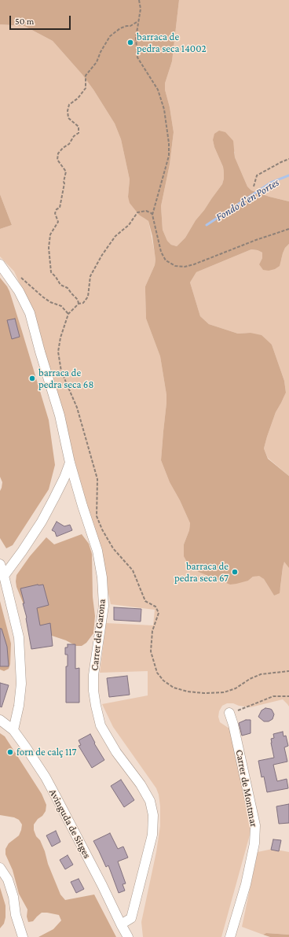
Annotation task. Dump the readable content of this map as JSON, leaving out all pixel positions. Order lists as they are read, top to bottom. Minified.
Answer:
{"streets":{"street":["Carrer del Garona","Carrer de Montmar","Avinguda de Sitges"]},"crossings":[["Carrer del Garona","Avinguda de Sitges"]],"water":["Fondo d'en Portes"],"places":["barraca de pedra seca 14002","barraca de pedra seca 68","barraca de pedra seca 67","forn de calç 117"],"scale_bar":"50 m"}
